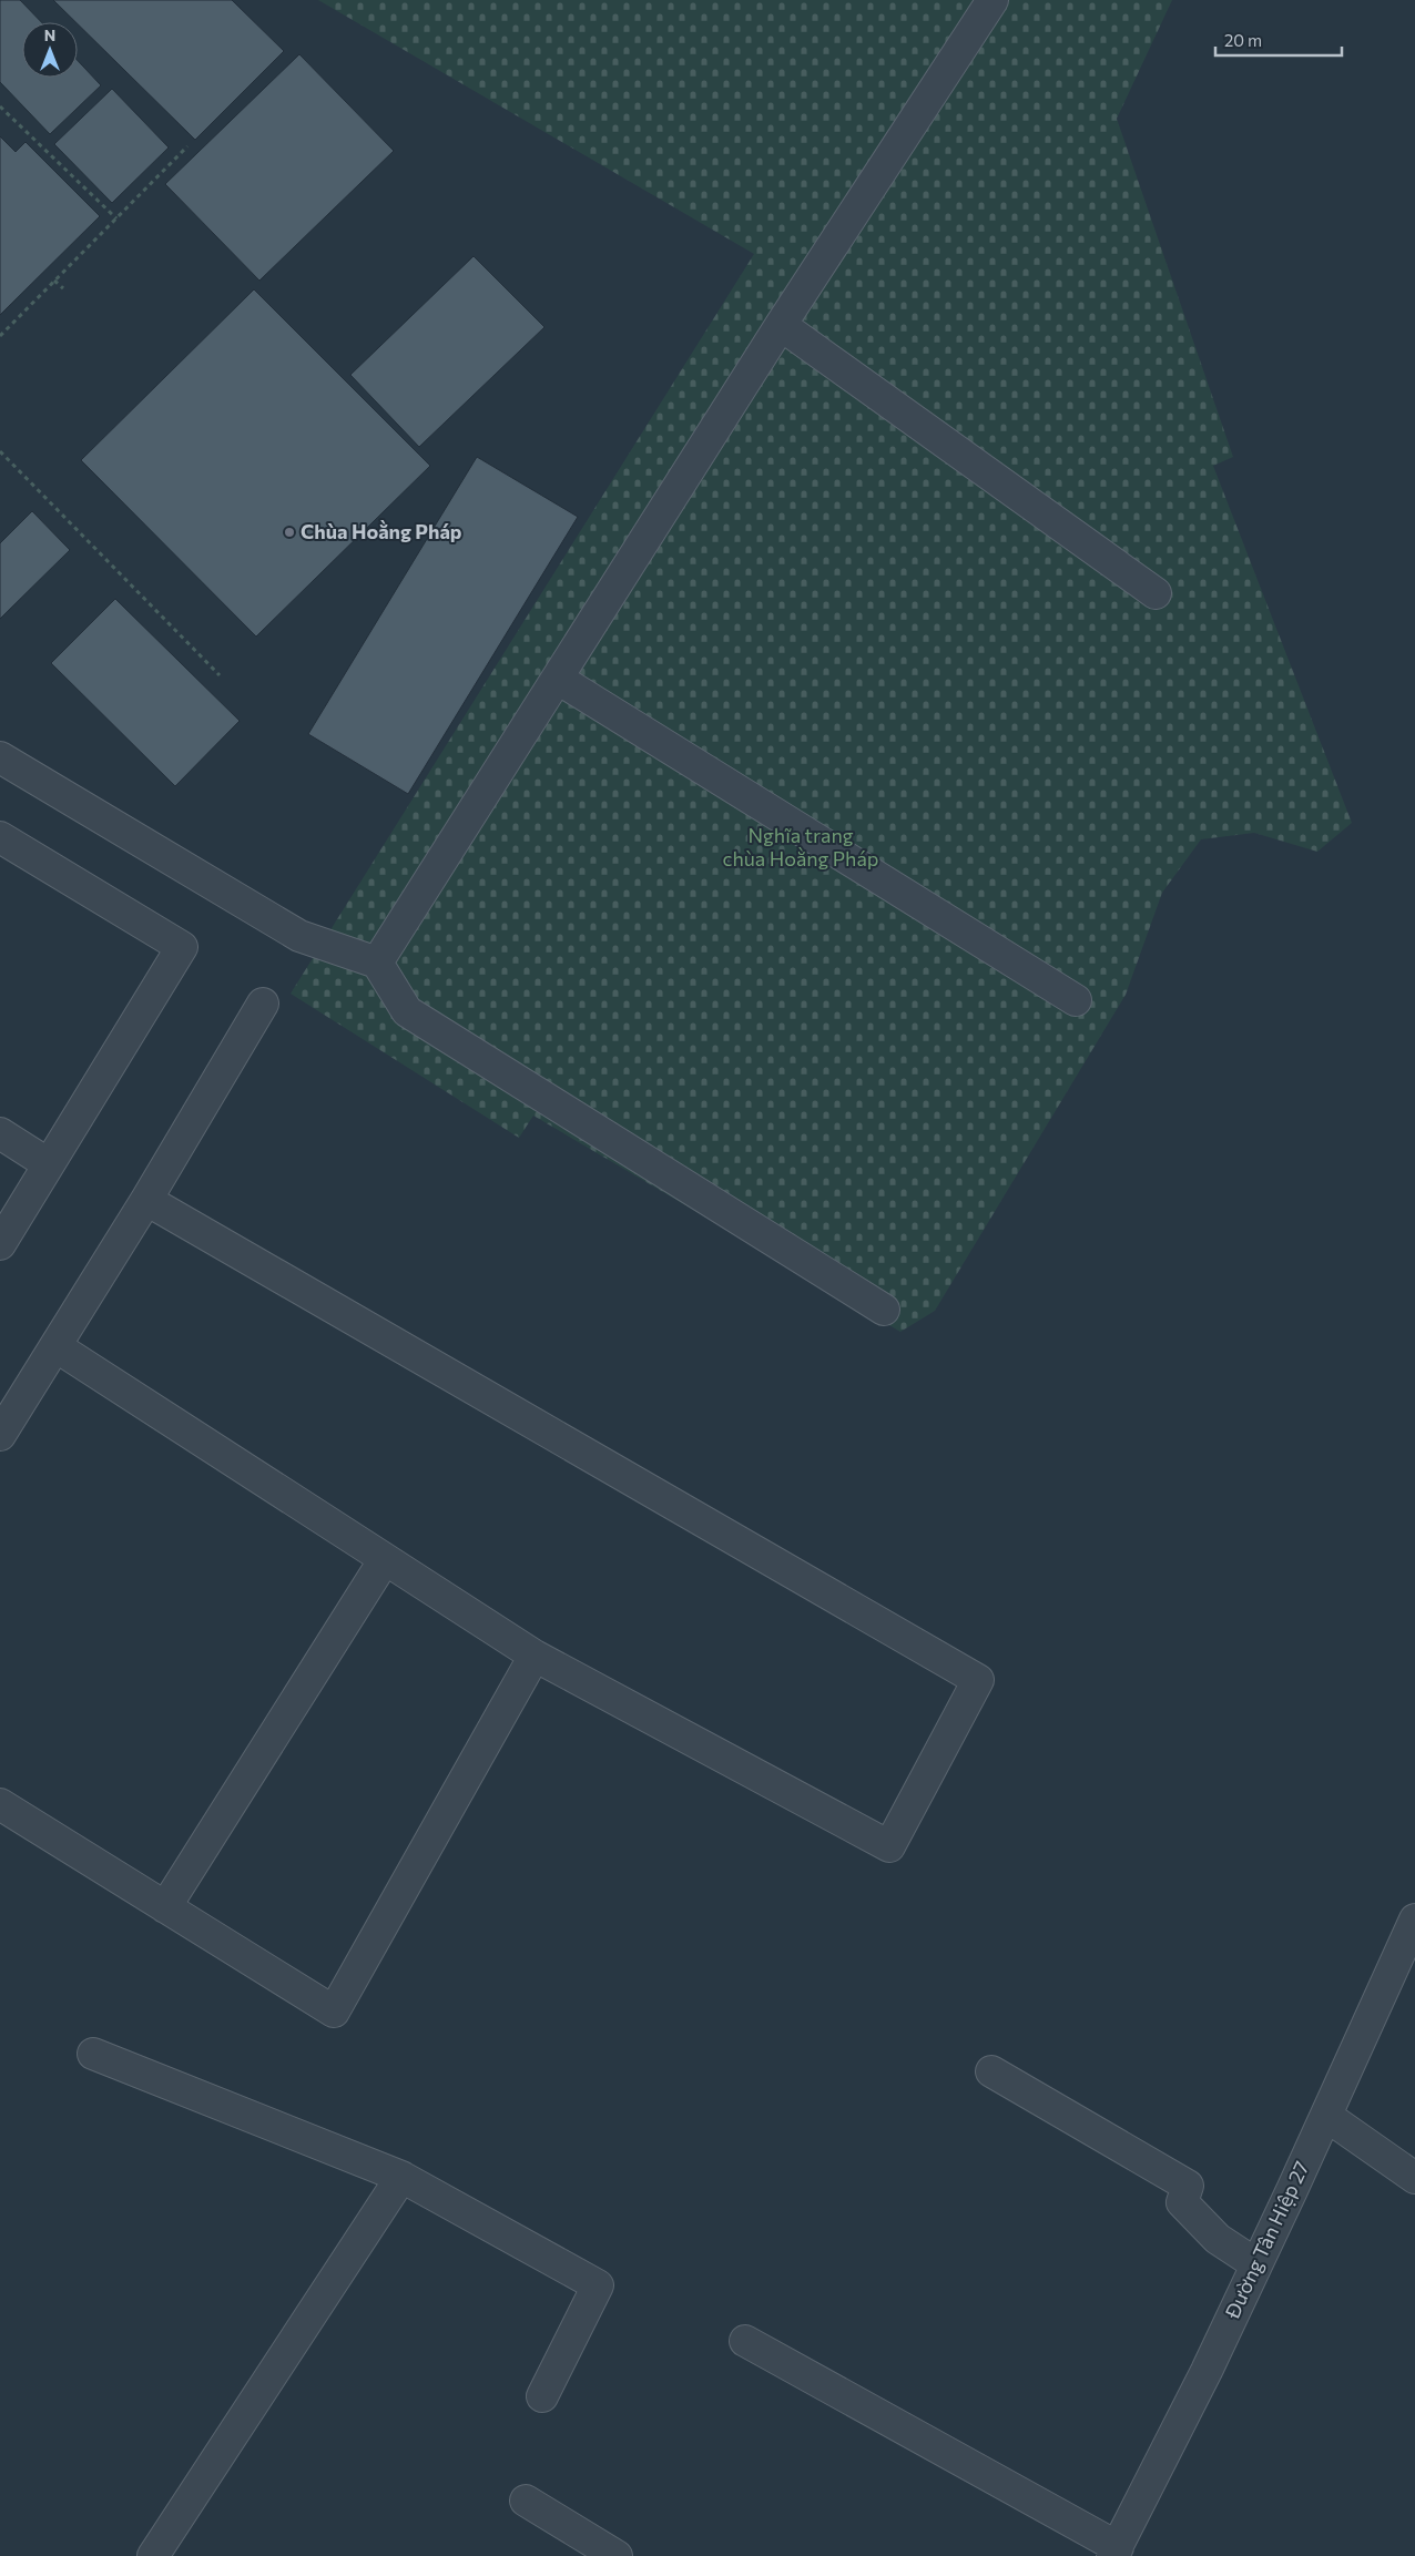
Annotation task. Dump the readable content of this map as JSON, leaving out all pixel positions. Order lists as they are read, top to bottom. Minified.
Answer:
{"streets":{"street":["Đường Tân Hiệp 27"]},"parks":["Nghĩa trang chùa Hoằng Pháp"],"places":["Chùa Hoằng Pháp"],"scale_bar":"20 m","north":"top"}
